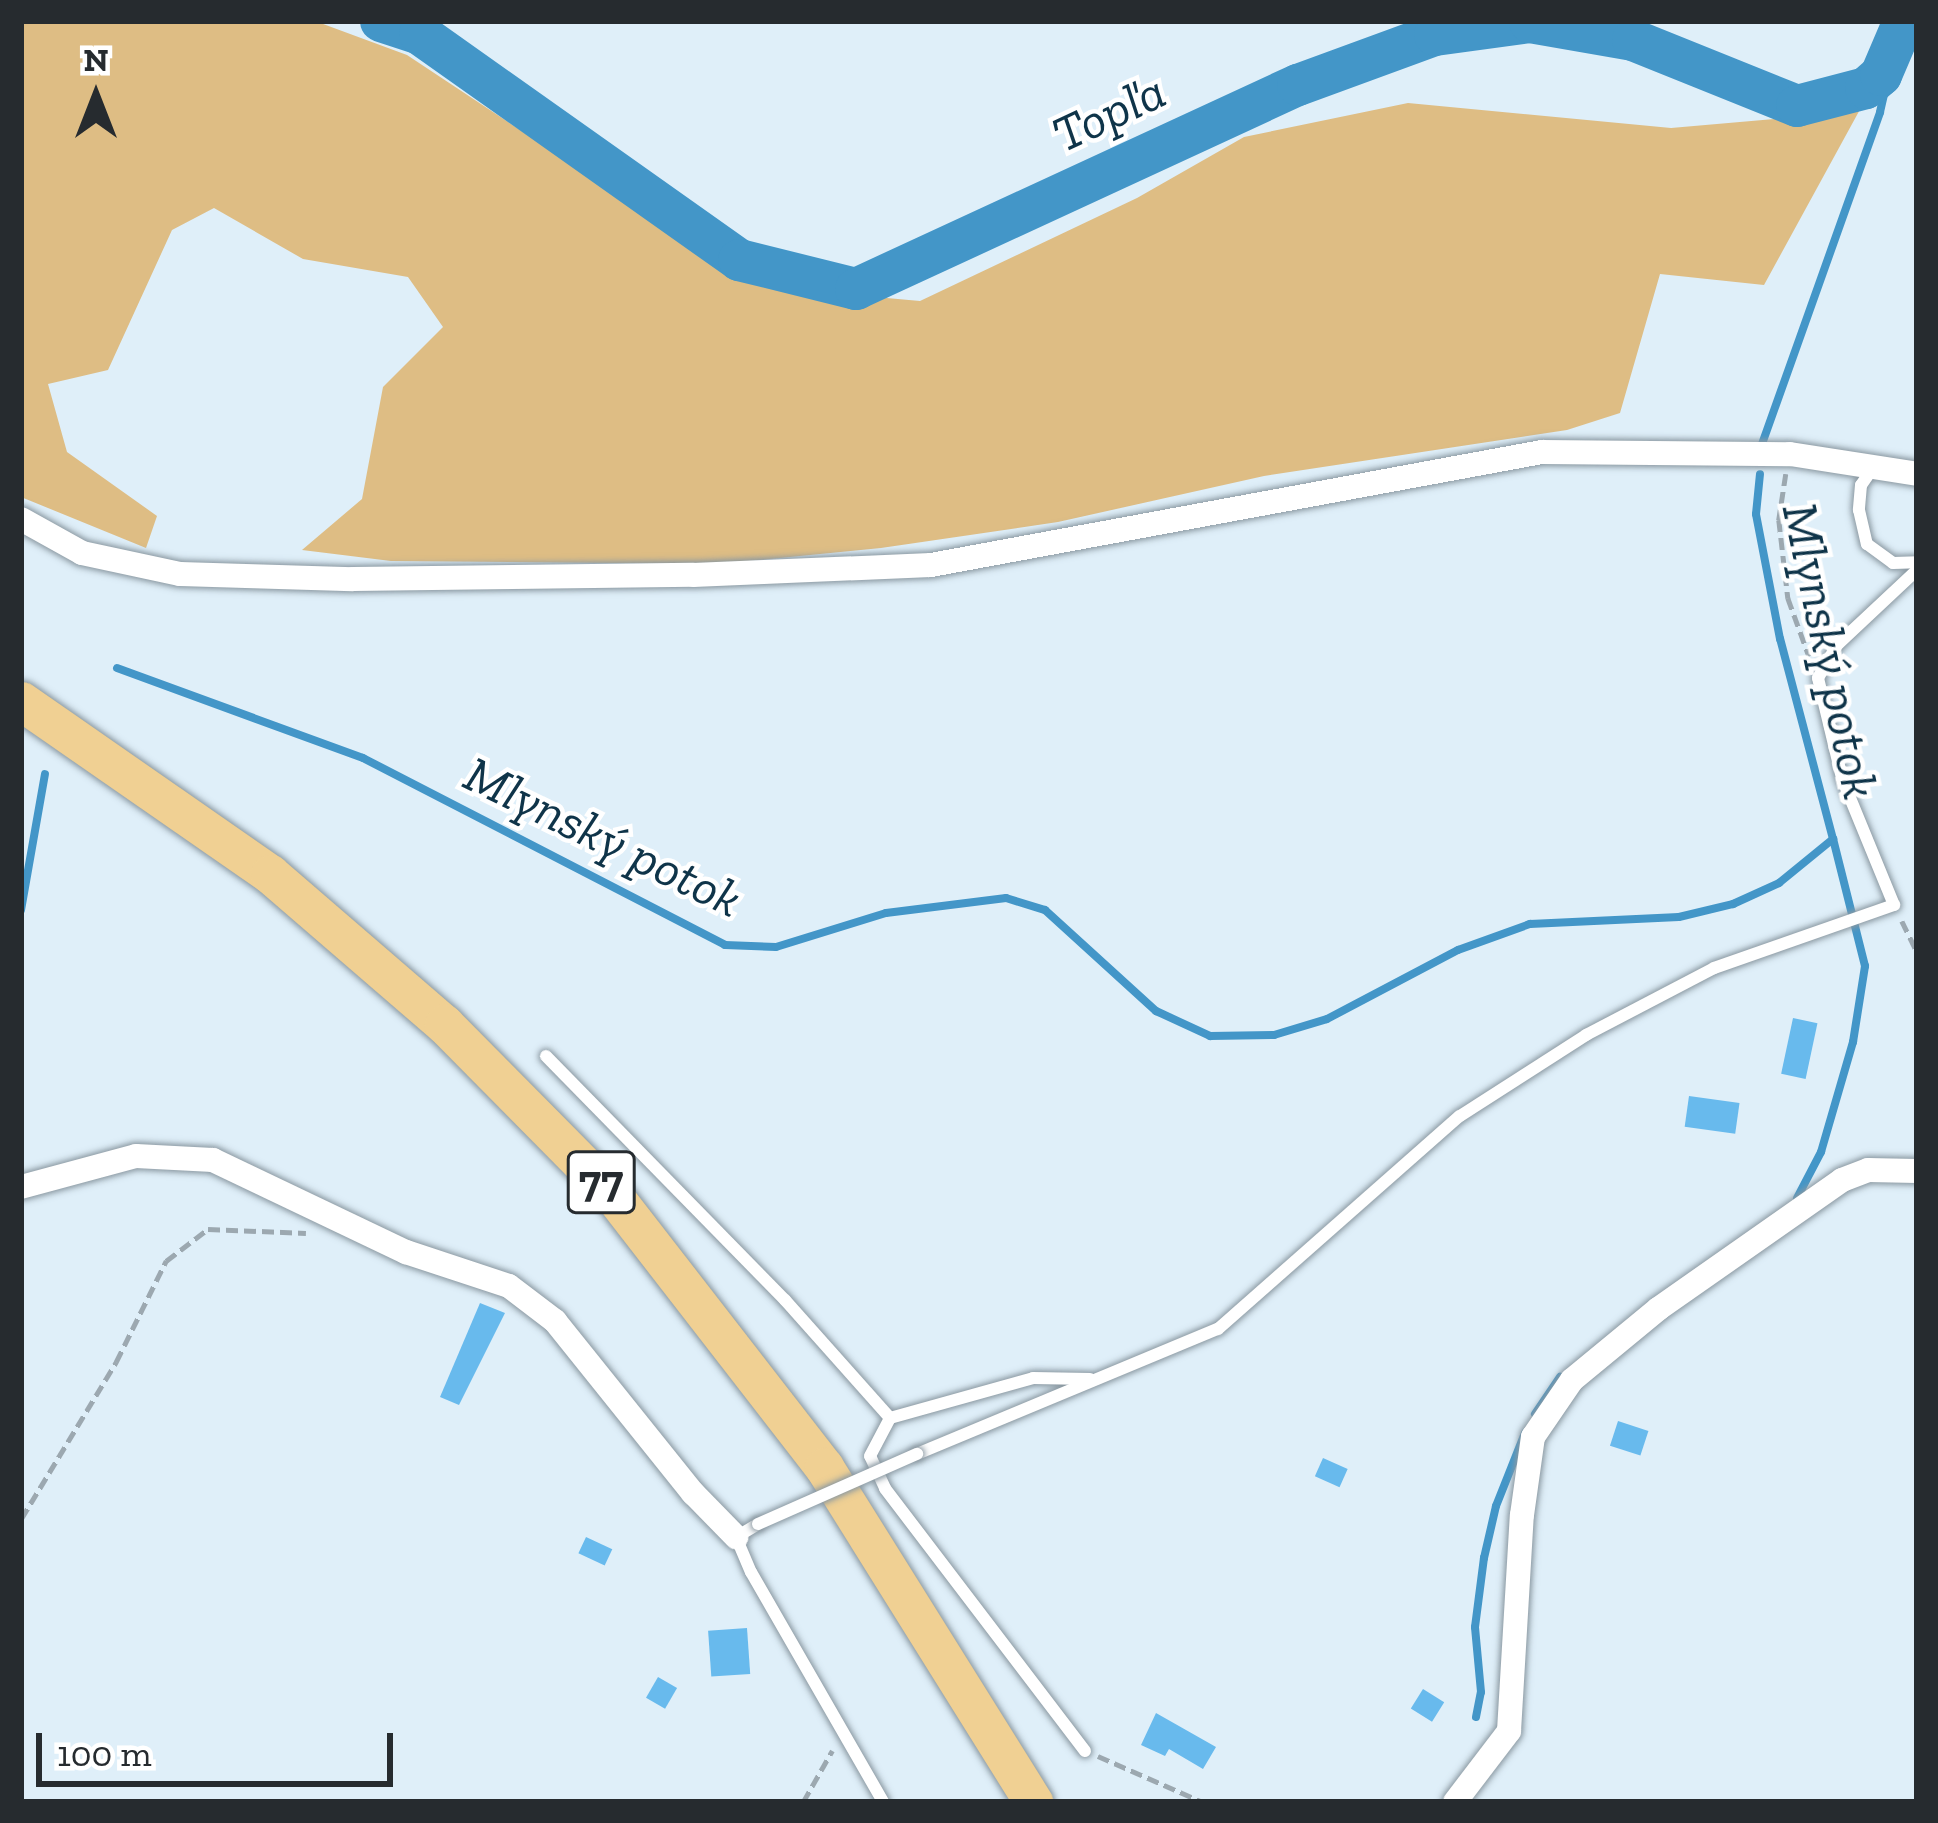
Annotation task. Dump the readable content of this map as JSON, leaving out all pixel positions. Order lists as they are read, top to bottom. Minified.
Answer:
{"streets":{"main road":["77"]},"water":["Topľa","Mlynský potok"],"scale_bar":"100 m","north":"top"}
